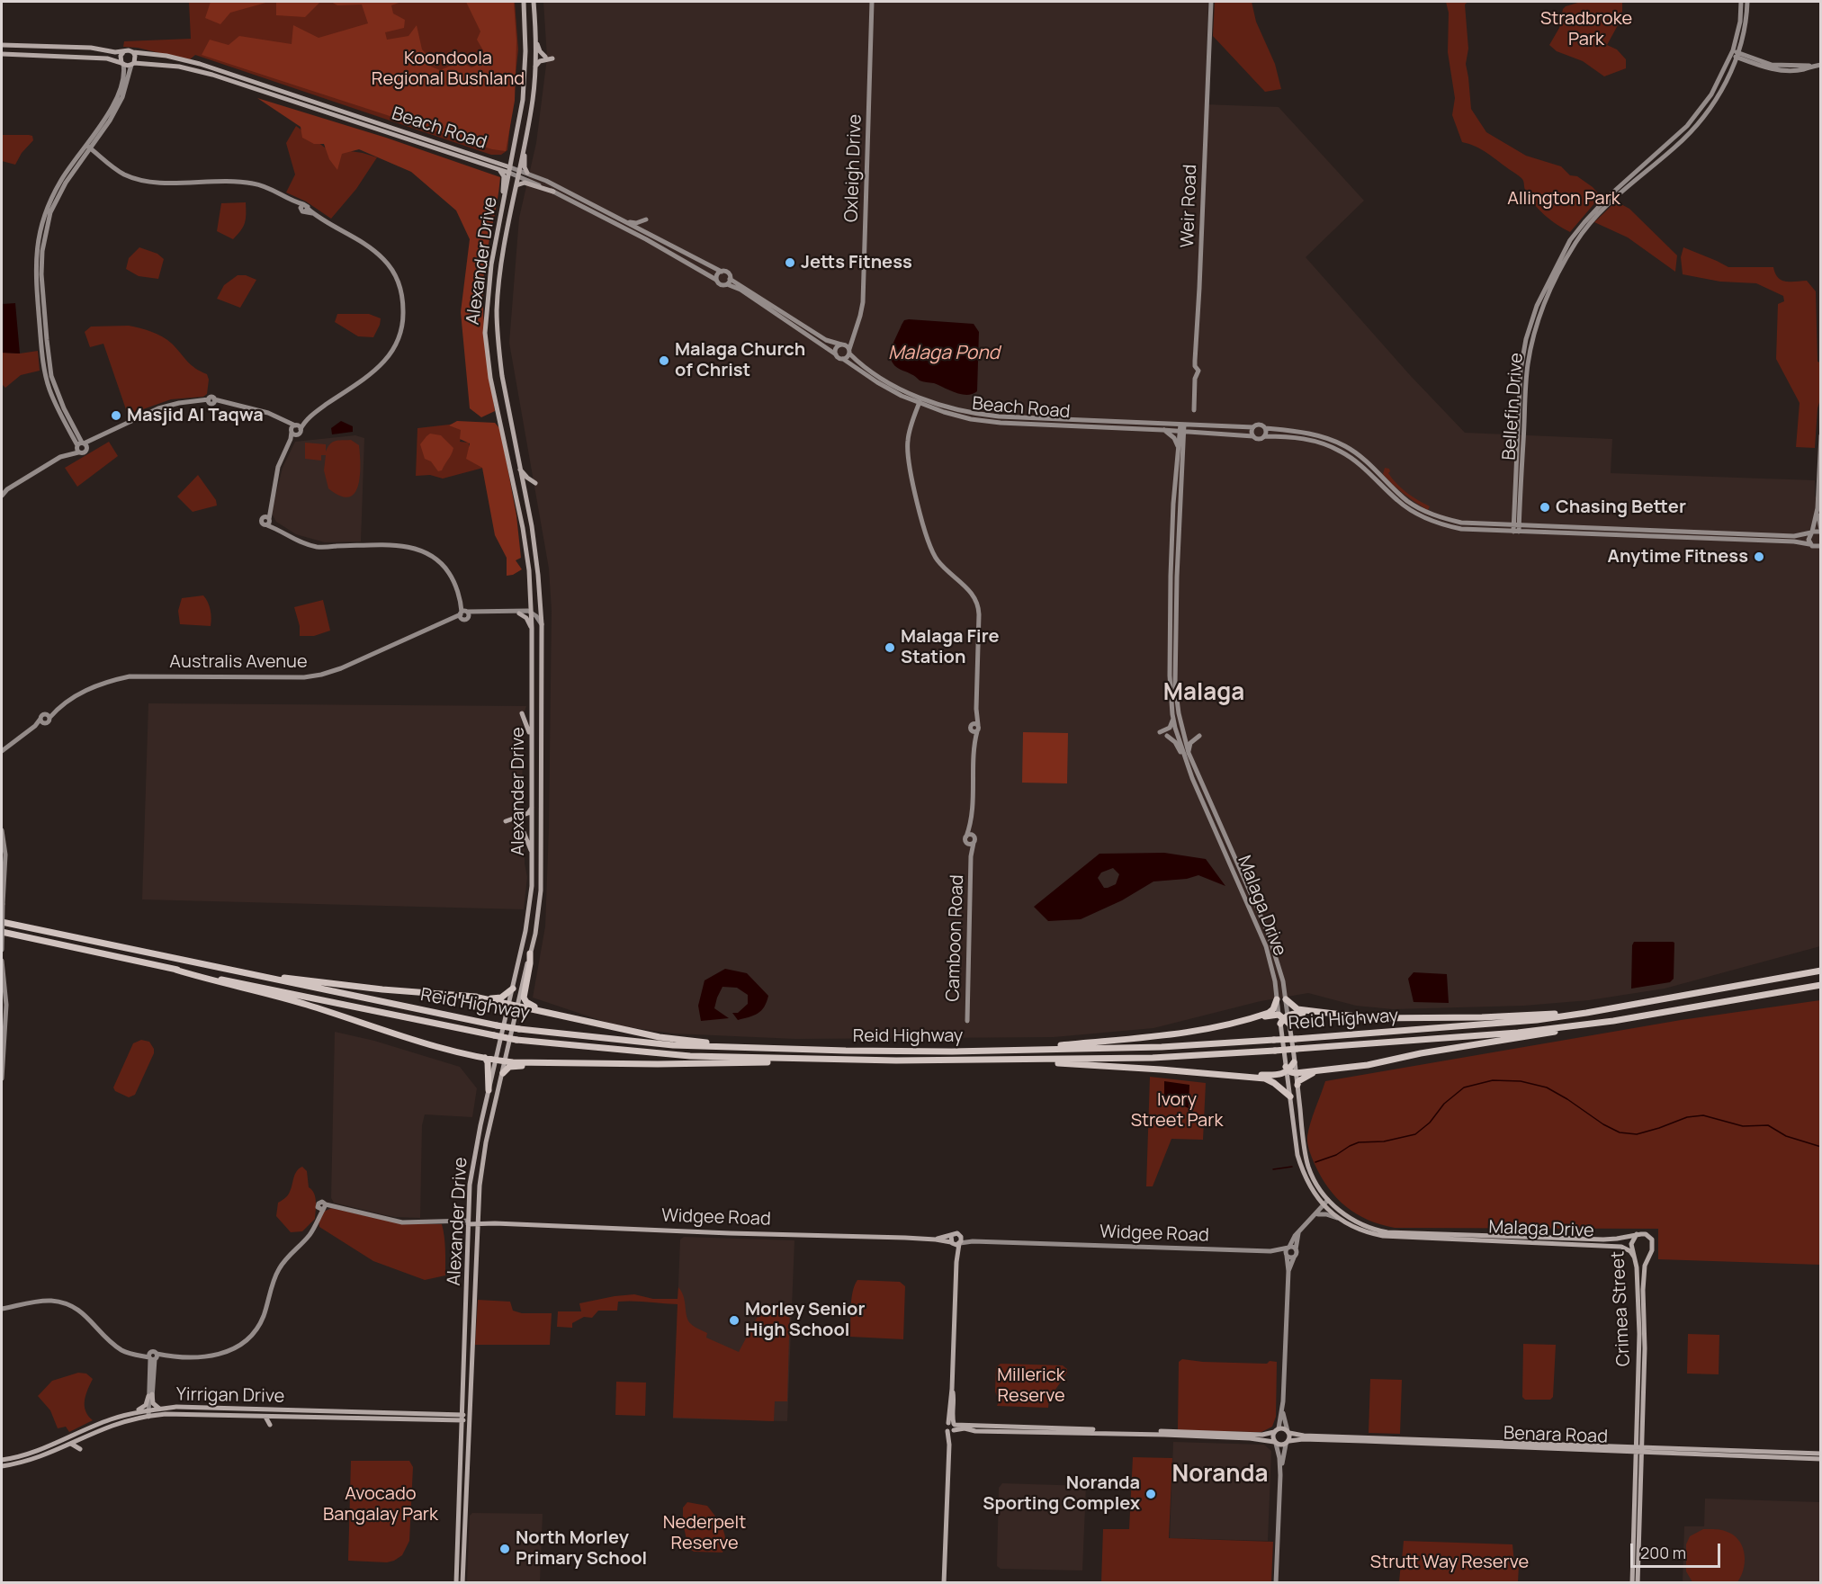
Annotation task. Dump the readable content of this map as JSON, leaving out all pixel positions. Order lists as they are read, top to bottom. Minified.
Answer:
{"streets":{"highway":["Reid Highway"],"main road":["Beach Road","Oxleigh Drive","Weir Road","Alexander Drive","Bellefin Drive","Australis Avenue","Malaga Drive","Camboon Road","Widgee Road","Crimea Street","Yirrigan Drive","Benara Road"]},"crossings":[["Beach Road","Oxleigh Drive"],["Beach Road","Alexander Drive"],["Beach Road","Malaga Drive"],["Alexander Drive","Widgee Road"],["Alexander Drive","Yirrigan Drive"],["Malaga Drive","Crimea Street"],["Crimea Street","Benara Road"]],"districts":["Malaga","Noranda"],"water":["Malaga Pond"],"parks":["Stradbroke Park","Koondoola Regional Bushland","Allington Park","Ivory Street Park","Millerick Reserve","Avocado Bangalay Park","Nederpelt Reserve","Strutt Way Reserve"],"places":["Jetts Fitness","Malaga Church of Christ","Masjid Al Taqwa","Chasing Better","Anytime Fitness","Malaga Fire Station","Morley Senior High School","Noranda Sporting Complex","North Morley Primary School"],"scale_bar":"200 m"}
